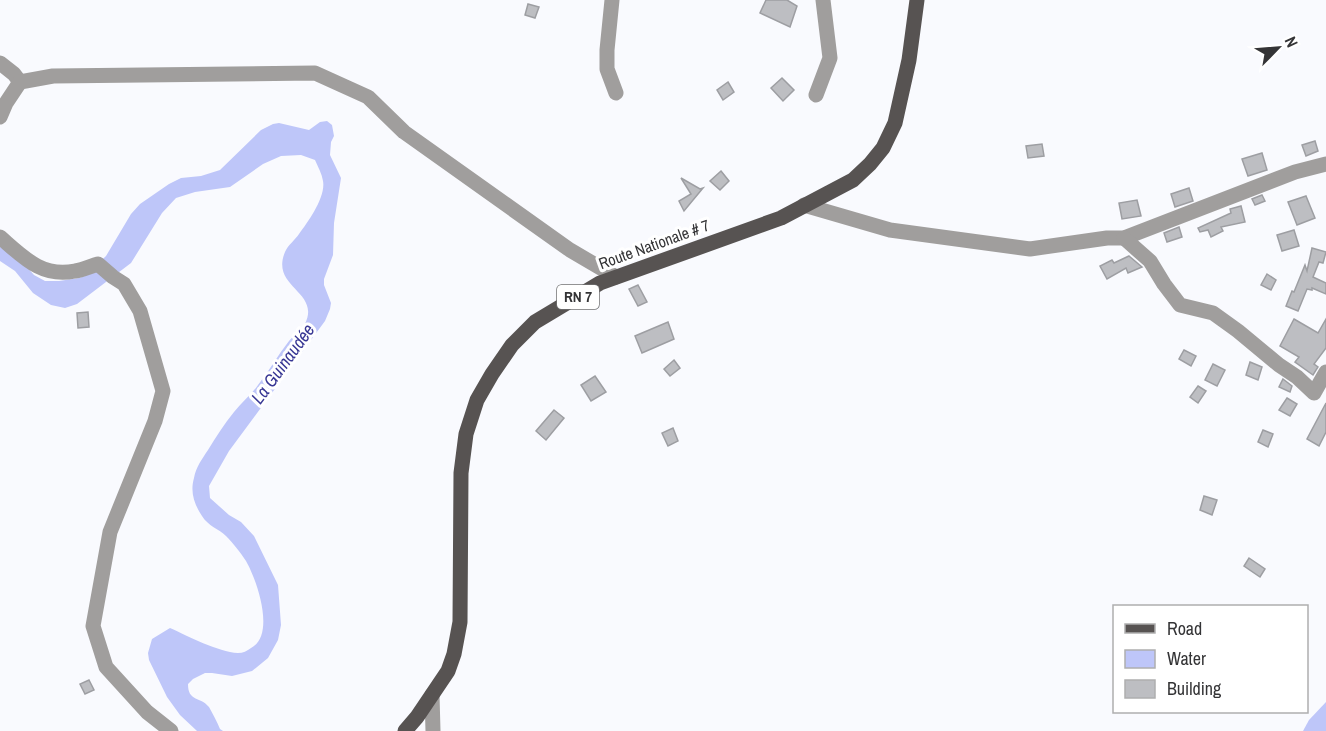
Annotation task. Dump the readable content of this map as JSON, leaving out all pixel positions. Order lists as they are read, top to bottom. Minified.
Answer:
{"streets":{"main road":["Route Nationale # 7","RN 7"]},"water":["La Guinaudée"],"legend":["Road","Water","Building"],"north":"top right"}
